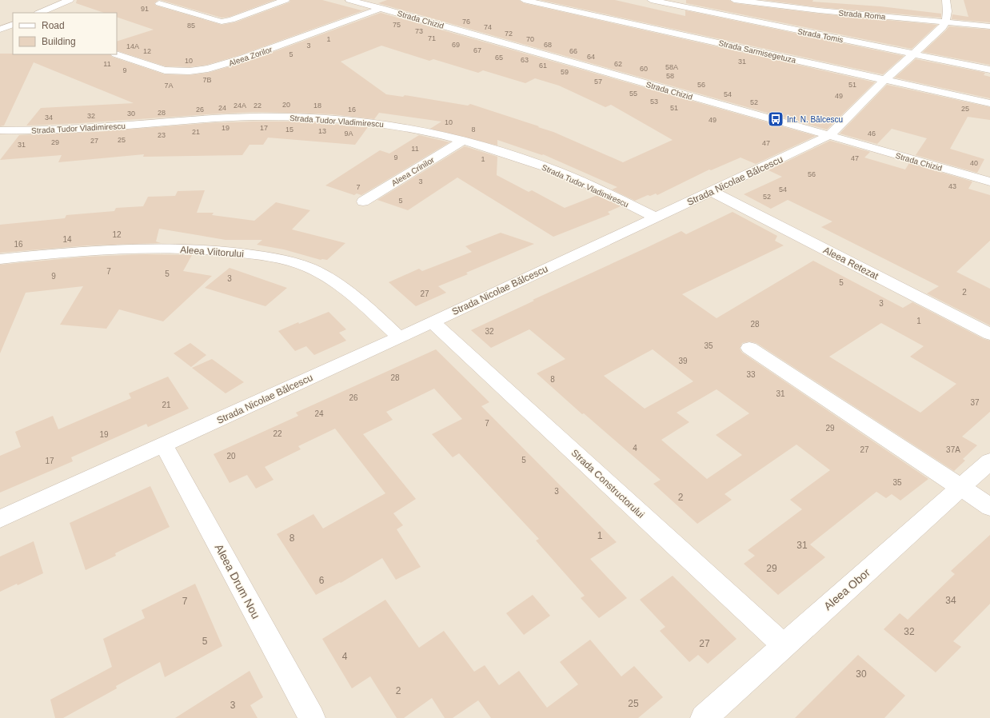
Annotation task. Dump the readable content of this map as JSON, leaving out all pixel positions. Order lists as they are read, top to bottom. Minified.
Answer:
{"streets":{"street":["Strada Roma","Strada Chizid","Strada Tomis","Strada Sarmisegetuza","Aleea Zorilor","Strada Tudor Vladimirescu","Aleea Crinilor","Strada Nicolae Bălcescu","Aleea Viitorului","Aleea Retezat","Strada Constructorului","Aleea Drum Nou","Aleea Obor"]},"crossings":[["Strada Roma","Strada Nicolae Bălcescu"],["Strada Chizid","Aleea Zorilor"],["Strada Chizid","Strada Nicolae Bălcescu"],["Strada Tomis","Strada Nicolae Bălcescu"],["Strada Sarmisegetuza","Strada Nicolae Bălcescu"],["Strada Tudor Vladimirescu","Aleea Crinilor"],["Strada Tudor Vladimirescu","Strada Nicolae Bălcescu"],["Strada Nicolae Bălcescu","Aleea Viitorului"],["Strada Nicolae Bălcescu","Aleea Retezat"],["Strada Nicolae Bălcescu","Strada Constructorului"],["Strada Nicolae Bălcescu","Aleea Drum Nou"],["Strada Constructorului","Aleea Obor"]],"places":{"bus stop":["Int. N. Bălcescu"]},"house_numbers":["91","76","75","85","74","73","72","71","1","70","69","68","3","14A","67","12","66","5","64","65","63","10","31","11","62","61","58A","60","9","59","58","7B","57","56","51","7A","55","54","49","53","52","20","24A","22","18","24","51","25","26","16","28","30","32","34","49","10","19","17","15","8","13","21","9A","46","23","25","27","29","47","31","11","9","47","1","40","56","3","43","7","54","52","5","12","14","16","7","5","9","3","5","2","27","3","1","28","32","35","39","33","28","8","31","26","37","21","24","7","29","22","19","4","27","37A","20","5","17","35","3","2","1","8","31","29","6","34","7","32","5","27","4","30","2","25","3"],"legend":["Road","Building"]}
